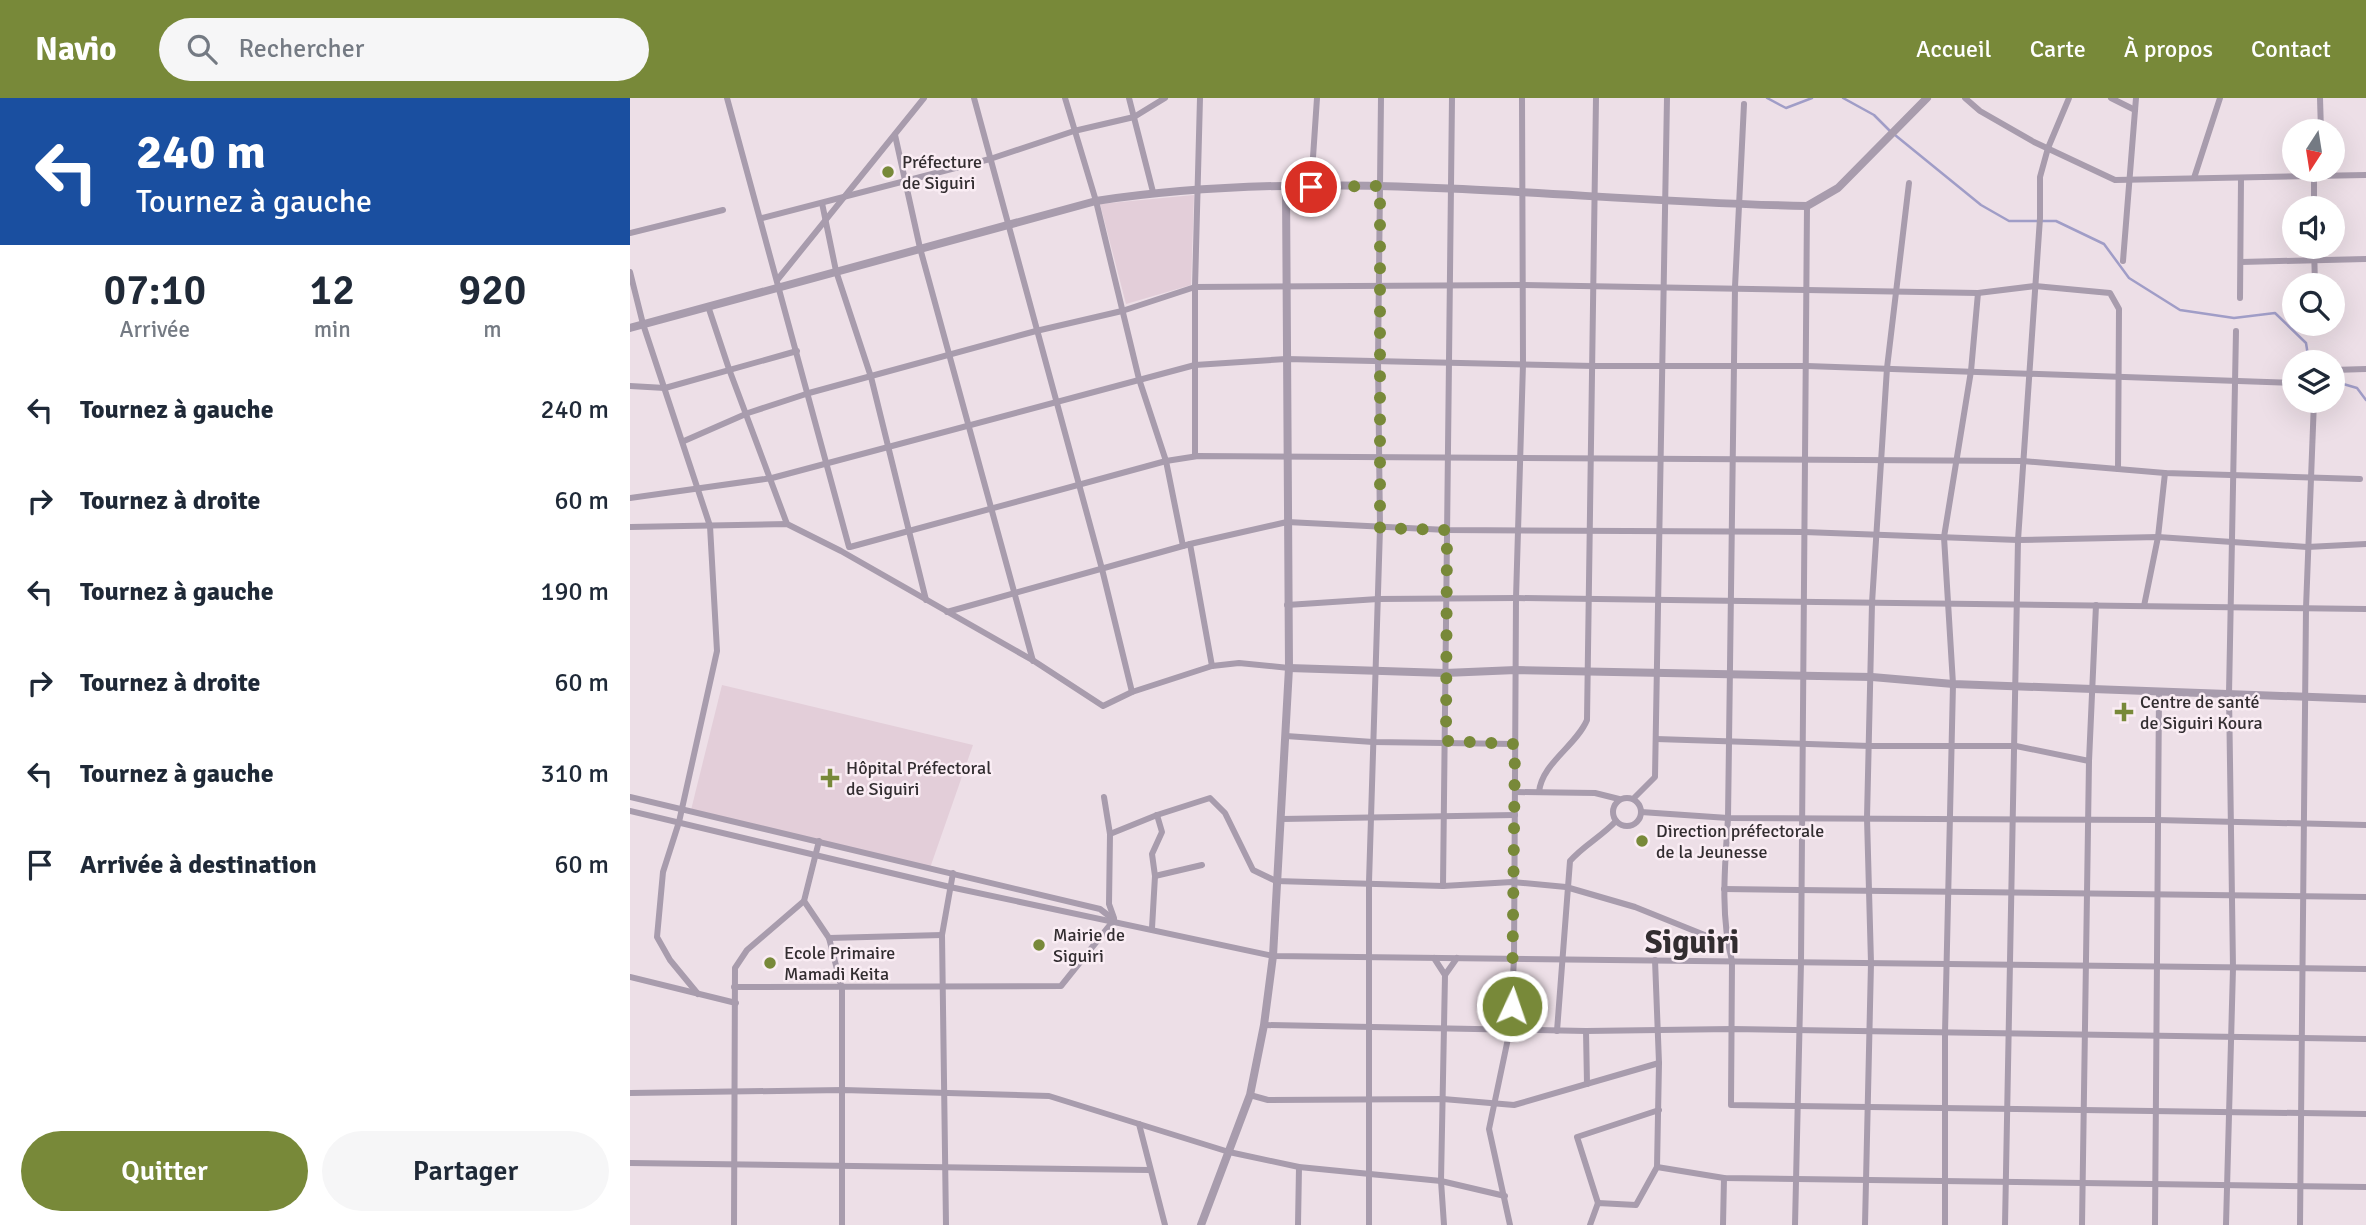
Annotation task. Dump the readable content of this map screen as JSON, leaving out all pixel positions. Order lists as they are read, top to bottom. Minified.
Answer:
{"districts":["Siguiri"],"places":{"other":["Préfecture de Siguiri","Direction préfectorale de la Jeunesse","Mairie de Siguiri","Ecole Primaire Mamadi Keita"],"health":["Centre de santé de Siguiri Koura","Hôpital Préfectoral de Siguiri"]},"north":"bottom","page":{"header":"Navio","search":"Rechercher","nav":["Accueil","Carte","À propos","Contact"],"turn":["240 m","Tournez à gauche"],"eta":["07:10","Arrivée","12","min","920","m"],"list":[{"name":"Tournez à gauche","value":"240 m"},{"name":"Tournez à droite","value":"60 m"},{"name":"Tournez à gauche","value":"190 m"},{"name":"Tournez à droite","value":"60 m"},{"name":"Tournez à gauche","value":"310 m"},{"name":"Arrivée à destination","value":"60 m"}],"buttons":["Quitter","Partager"]}}
